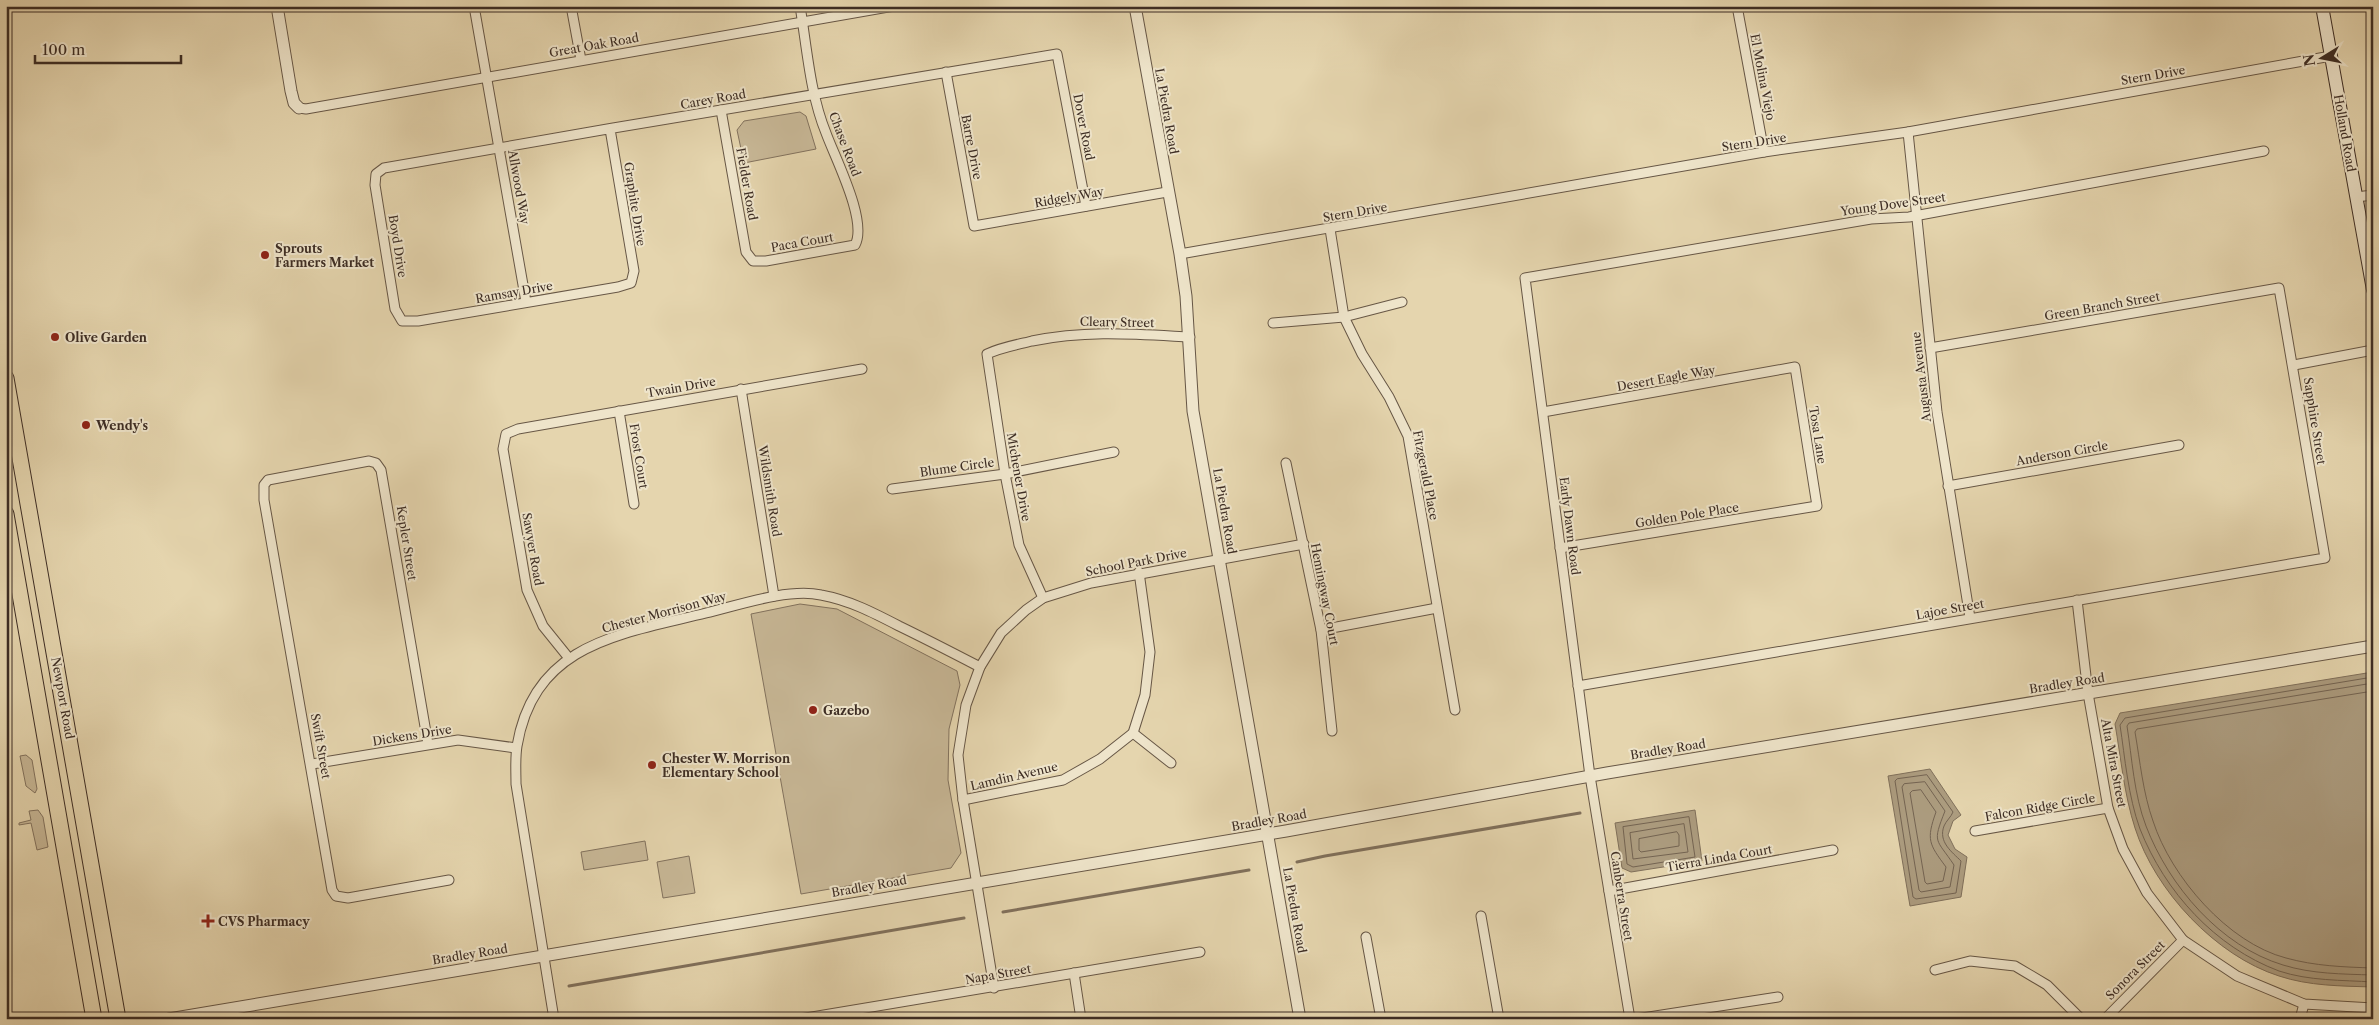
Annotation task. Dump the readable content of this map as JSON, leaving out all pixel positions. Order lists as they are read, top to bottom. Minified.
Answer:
{"streets":{"main road":["Holland Road","Newport Road"],"street":["Great Oak Road","Stern Drive","El Molina Viejo","Carey Road","La Piedra Road","Dover Road","Chase Road","Barre Drive","Fielder Road","Allwood Way","Ridgely Way","Graphite Drive","Young Dove Street","Paca Court","Boyd Drive","Ramsay Drive","Green Branch Street","Cleary Street","Augusta Avenue","Desert Eagle Way","Twain Drive","Sapphire Street","Tosa Lane","Anderson Circle","Frost Court","Blume Circle","Fitzgerald Place","Michener Drive","Wildsmith Road","Golden Pole Place","Early Dawn Road","Kepler Street","Sawyer Road","School Park Drive","Hemingway Court","Lajoe Street","Chester Morrison Way","Bradley Road","Dickens Drive","Swift Street","Alta Mira Street","Lamdin Avenue","Falcon Ridge Circle","Tierra Linda Court","Canberra Street","Sonora Street","Napa Street"]},"crossings":[["Great Oak Road","Chase Road"],["Great Oak Road","Allwood Way"],["Stern Drive","El Molina Viejo"],["Stern Drive","La Piedra Road"],["Stern Drive","Holland Road"],["Stern Drive","Augusta Avenue"],["Stern Drive","Fitzgerald Place"],["Carey Road","Dover Road"],["Carey Road","Chase Road"],["Carey Road","Barre Drive"],["Carey Road","Fielder Road"],["Carey Road","Allwood Way"],["Carey Road","Graphite Drive"],["Carey Road","Boyd Drive"],["La Piedra Road","Ridgely Way"],["La Piedra Road","Cleary Street"],["La Piedra Road","School Park Drive"],["La Piedra Road","Bradley Road"],["Dover Road","Ridgely Way"],["Chase Road","Paca Court"],["Barre Drive","Ridgely Way"],["Fielder Road","Paca Court"],["Allwood Way","Ramsay Drive"],["Graphite Drive","Ramsay Drive"],["Young Dove Street","Augusta Avenue"],["Young Dove Street","Early Dawn Road"],["Boyd Drive","Ramsay Drive"],["Green Branch Street","Augusta Avenue"],["Green Branch Street","Sapphire Street"],["Cleary Street","Michener Drive"],["Augusta Avenue","Anderson Circle"],["Augusta Avenue","Lajoe Street"],["Desert Eagle Way","Tosa Lane"],["Desert Eagle Way","Early Dawn Road"],["Twain Drive","Frost Court"],["Twain Drive","Wildsmith Road"],["Twain Drive","Sawyer Road"],["Sapphire Street","Lajoe Street"],["Tosa Lane","Golden Pole Place"],["Blume Circle","Michener Drive"],["Michener Drive","School Park Drive"],["Wildsmith Road","Chester Morrison Way"],["Golden Pole Place","Early Dawn Road"],["Early Dawn Road","Lajoe Street"],["Early Dawn Road","Bradley Road"],["Early Dawn Road","Canberra Street"],["Kepler Street","Dickens Drive"],["Kepler Street","Swift Street"],["Sawyer Road","Chester Morrison Way"],["School Park Drive","Hemingway Court"],["School Park Drive","Chester Morrison Way"],["School Park Drive","Bradley Road"],["School Park Drive","Lamdin Avenue"],["School Park Drive","Napa Street"],["Lajoe Street","Alta Mira Street"],["Chester Morrison Way","Bradley Road"],["Chester Morrison Way","Dickens Drive"],["Bradley Road","Alta Mira Street"],["Bradley Road","Canberra Street"],["Dickens Drive","Swift Street"],["Alta Mira Street","Falcon Ridge Circle"],["Alta Mira Street","Sonora Street"],["Tierra Linda Court","Canberra Street"]],"places":{"other":["Sprouts Farmers Market","Olive Garden","Wendy's","Gazebo","Chester W. Morrison Elementary School"],"health":["CVS Pharmacy"]},"scale_bar":"100 m","north":"left"}
